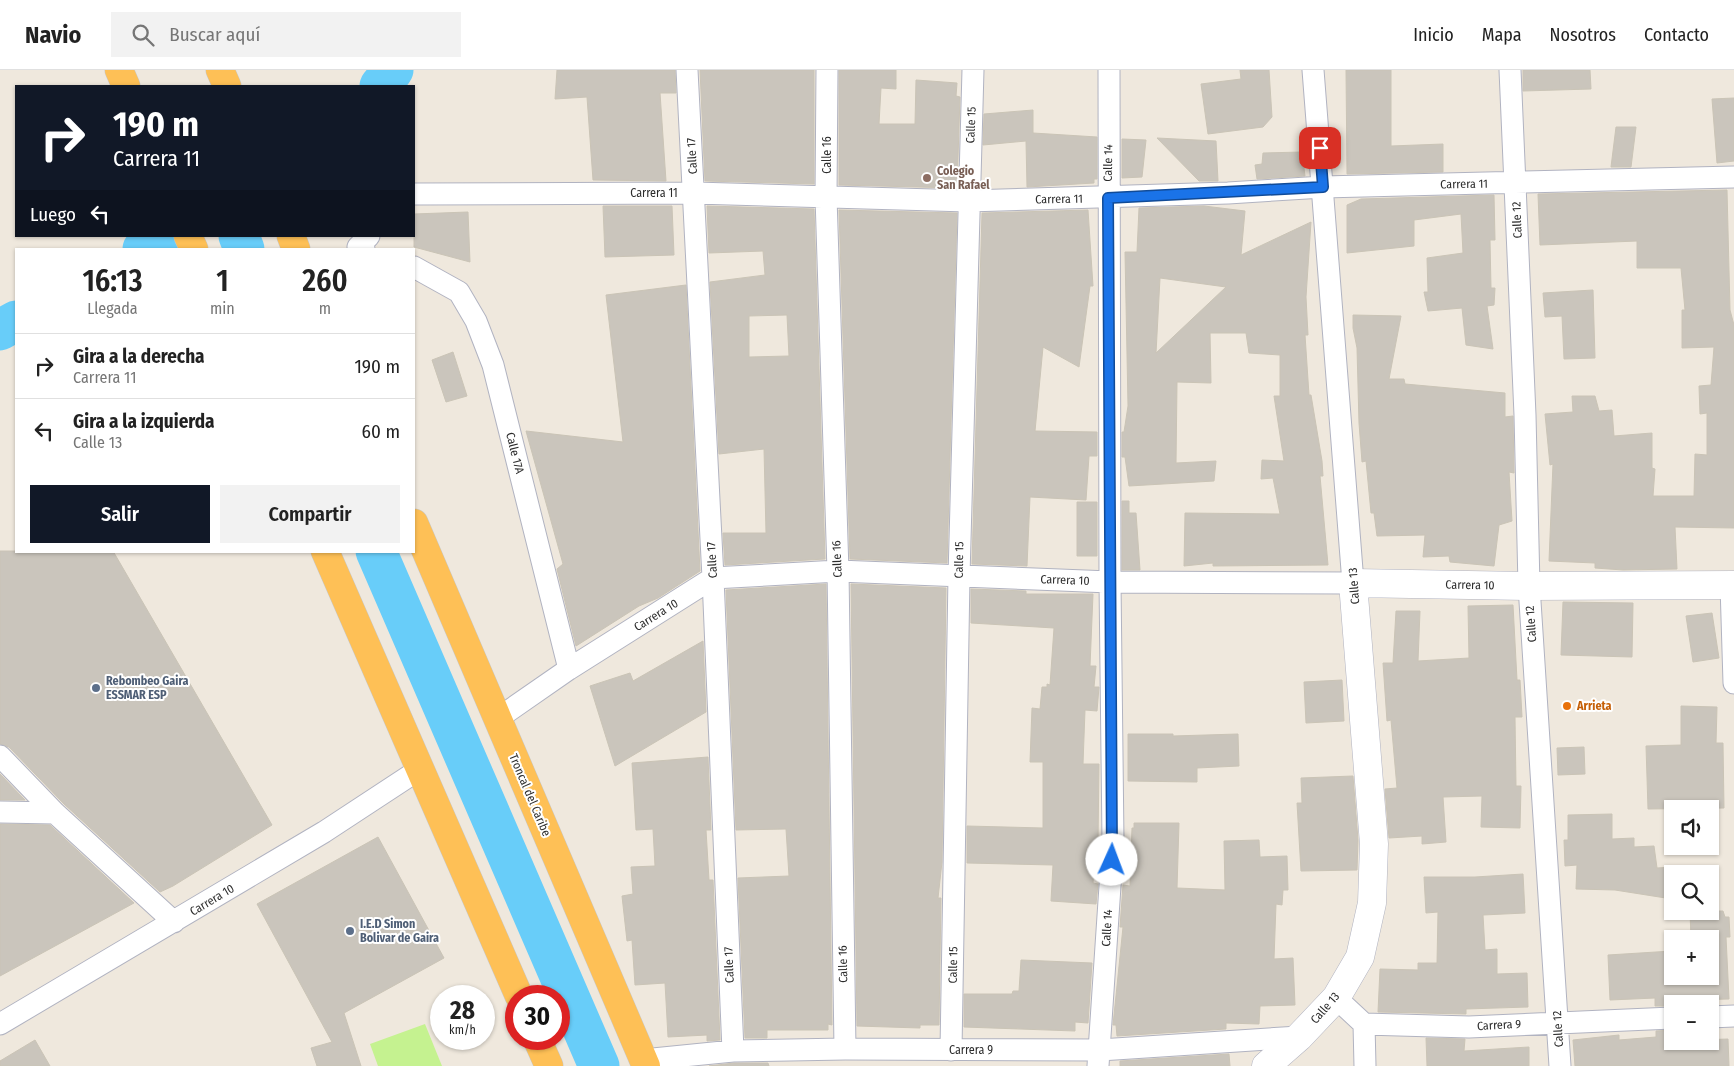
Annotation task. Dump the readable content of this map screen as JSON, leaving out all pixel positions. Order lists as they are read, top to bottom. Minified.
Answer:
{"streets":{"highway":["Troncal del Caribe"],"main road":["Carrera 10","Calle 13"],"street":["Calle 15","Calle 16","Calle 17","Calle 14","Carrera 11","Calle 12","Calle 17A","Carrera 9"]},"crossings":[["Calle 15","Carrera 11"],["Calle 15","Carrera 10"],["Calle 15","Carrera 9"],["Calle 16","Carrera 11"],["Calle 16","Carrera 10"],["Calle 16","Carrera 9"],["Calle 17","Carrera 11"],["Calle 17","Carrera 10"],["Calle 17","Carrera 9"],["Calle 14","Carrera 11"],["Calle 14","Carrera 10"],["Calle 14","Carrera 9"],["Carrera 11","Calle 12"],["Carrera 11","Calle 13"],["Calle 12","Carrera 10"],["Calle 12","Carrera 9"],["Calle 17A","Carrera 10"],["Carrera 10","Calle 13"],["Carrera 10","Troncal del Caribe"],["Calle 13","Carrera 9"],["Troncal del Caribe","Carrera 9"]],"places":["Colegio San Rafael","Rebombeo Gaira ESSMAR ESP","Arrieta","I.E.D Simon Bolivar de Gaira"],"page":{"header":"Navio","search":"Buscar aquí","nav":["Inicio","Mapa","Nosotros","Contacto"],"turn":["190 m","Carrera 11"],"then":"Luego","eta":["16:13","Llegada","1","min","260","m"],"list":[{"name":"Gira a la derecha","note":"Carrera 11","value":"190 m"},{"name":"Gira a la izquierda","note":"Calle 13","value":"60 m"}],"buttons":["Salir","Compartir"],"map_buttons":["+","−"],"speed":"28 km/h","limit":"30"}}
